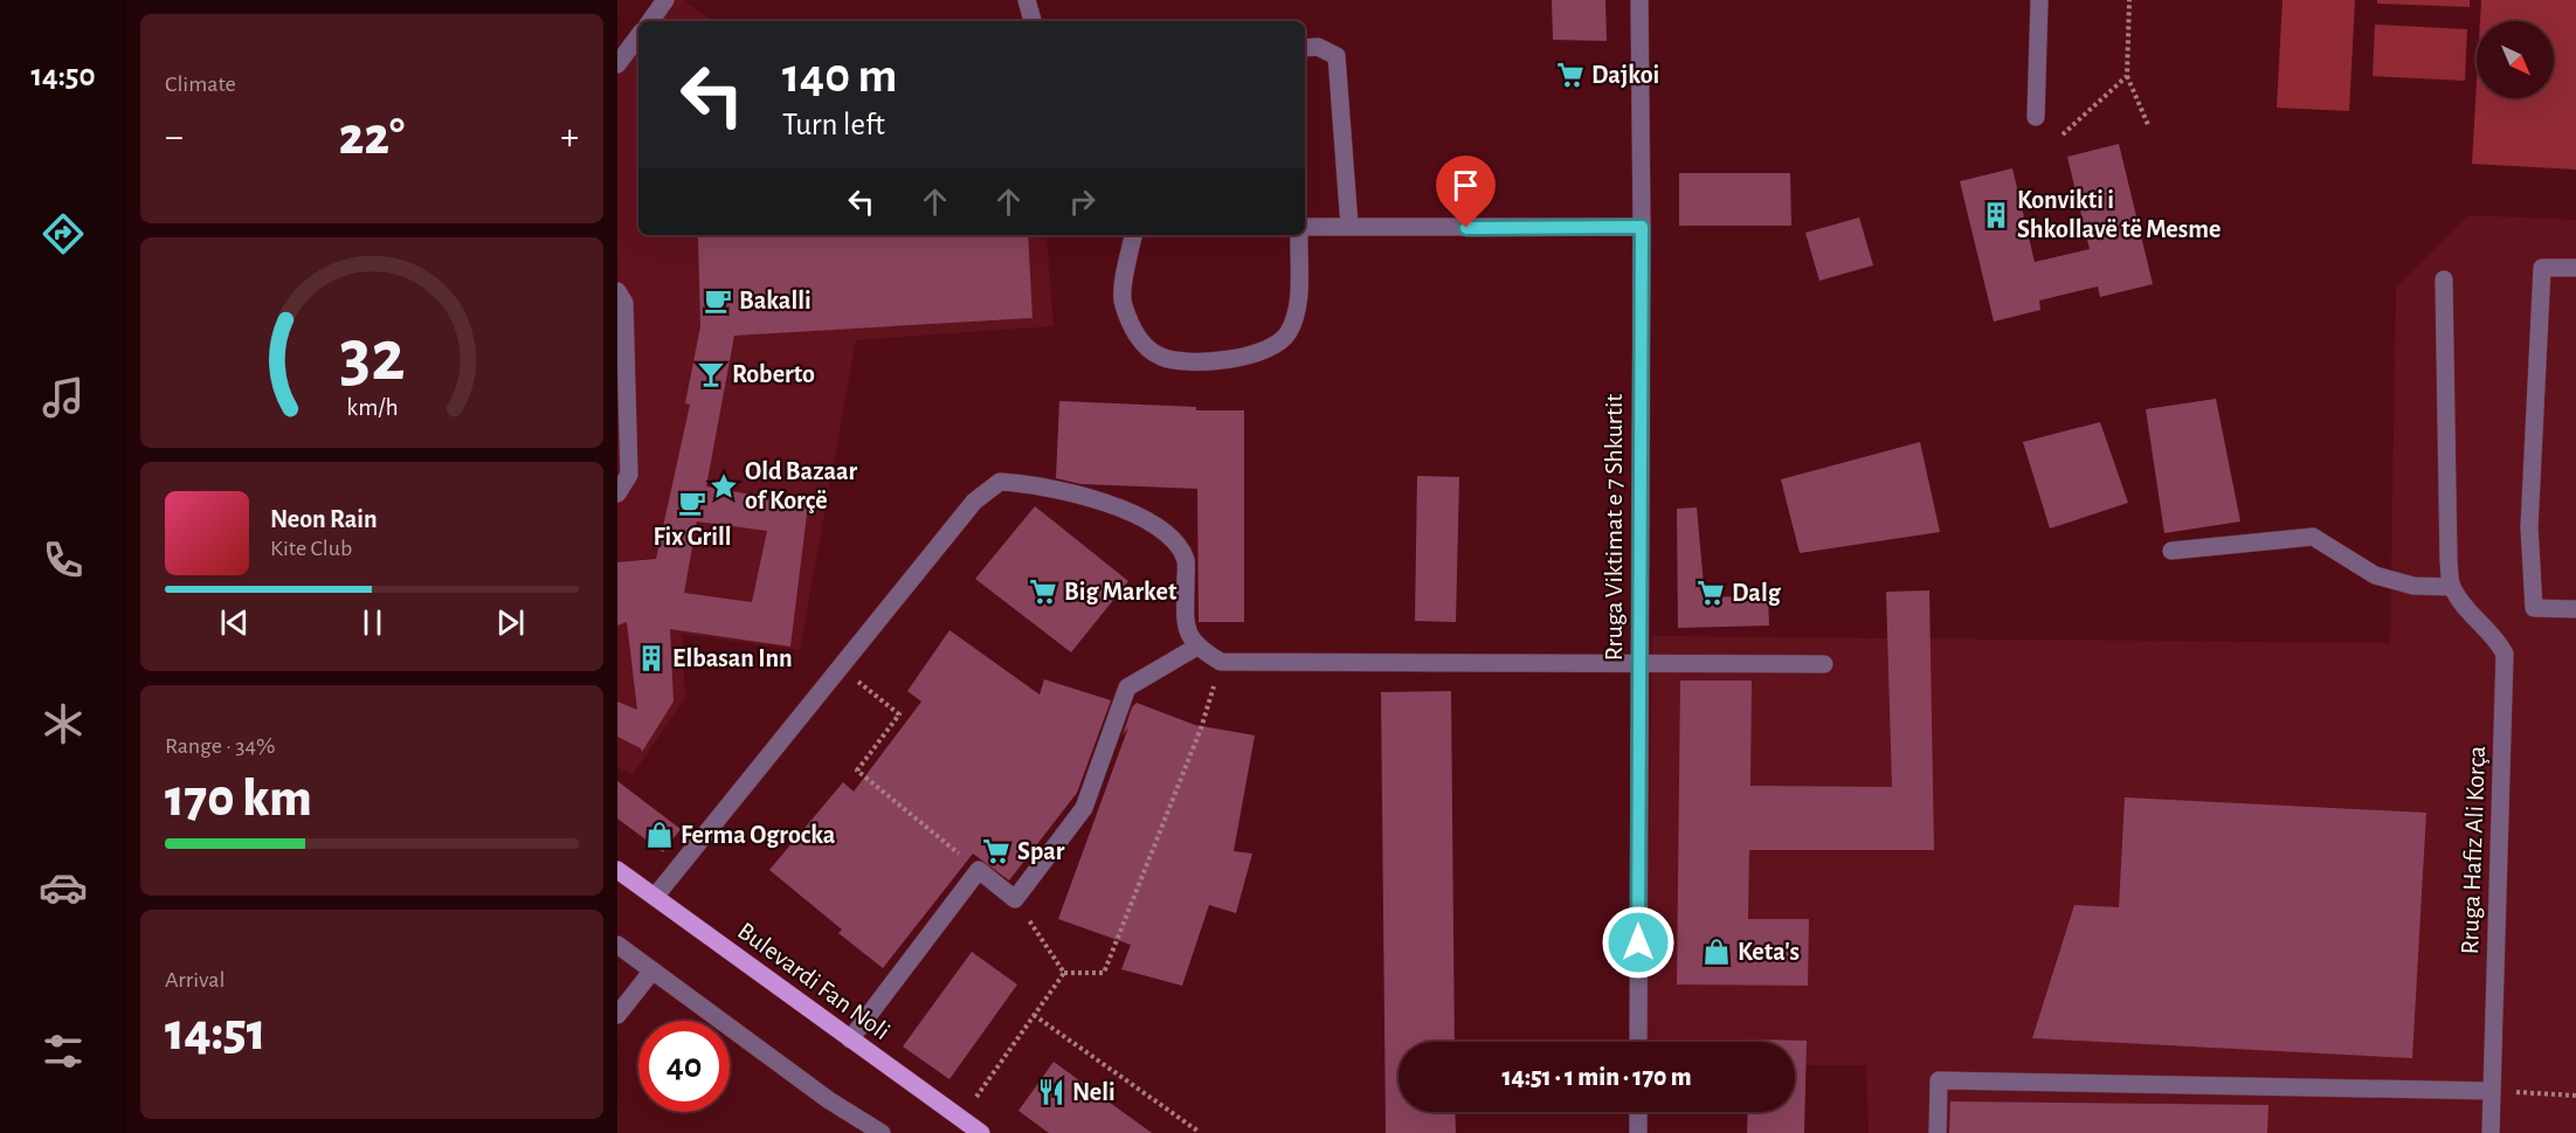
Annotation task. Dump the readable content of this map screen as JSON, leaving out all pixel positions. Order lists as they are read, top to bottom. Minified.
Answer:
{"streets":{"main road":["Bulevardi Fan Noli"],"street":["Rruga Viktimat e 7 Shkurtit","Rruga Hafiz Ali Korça"]},"places":{"supermarket":["Dajkoi","Big Market","Dalg","Spar"],"building":["Konvikti i Shkollavë të Mesme","Elbasan Inn"],"cafe":["Bakalli","Fix Grill"],"bar":["Roberto"],"place":["Old Bazaar of Korçë"],"shop":["Ferma Ogrocka","Keta's"],"restaurant":["Neli"]},"north":"bottom right","page":{"tabs":"14:50","tile":["Climate",["Range · 34%","170 km"],["Arrival","14:51"]],"turn":["140 m","Turn left"],"heat":["−","22°","+"],"song":["Neon Rain","Kite Club"],"limit":"40","trip":"14:51 · 1 min · 170 m","gauge":["32","km/h"]}}
